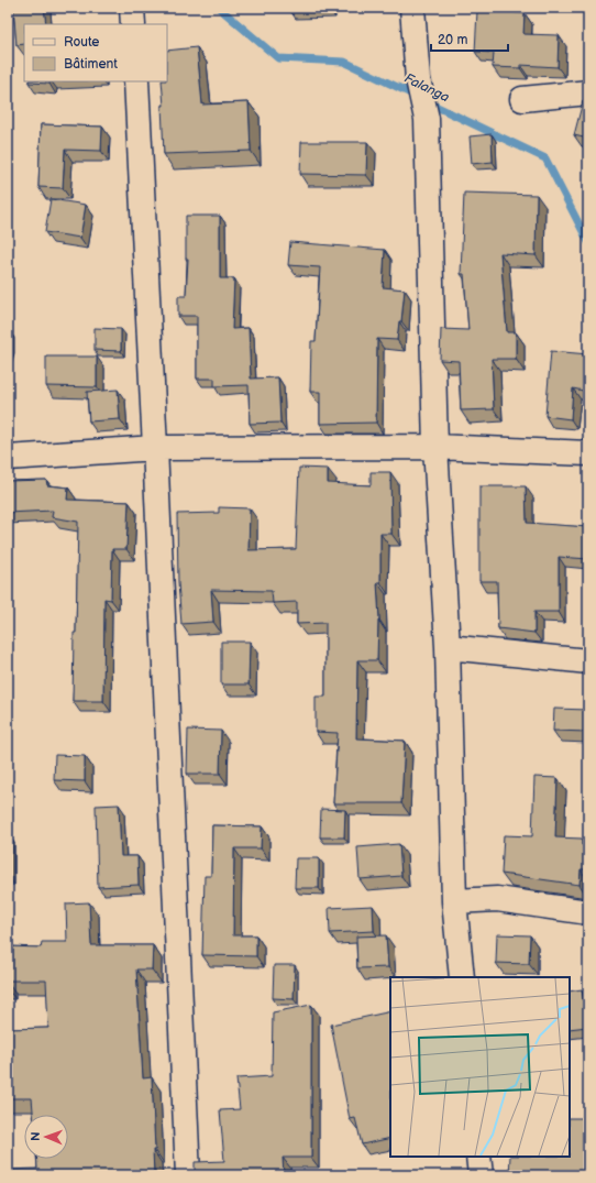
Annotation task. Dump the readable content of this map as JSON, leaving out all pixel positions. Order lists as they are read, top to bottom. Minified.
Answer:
{"water":["Falanga"],"legend":["Route","Bâtiment"],"scale_bar":"20 m","north":"left"}
